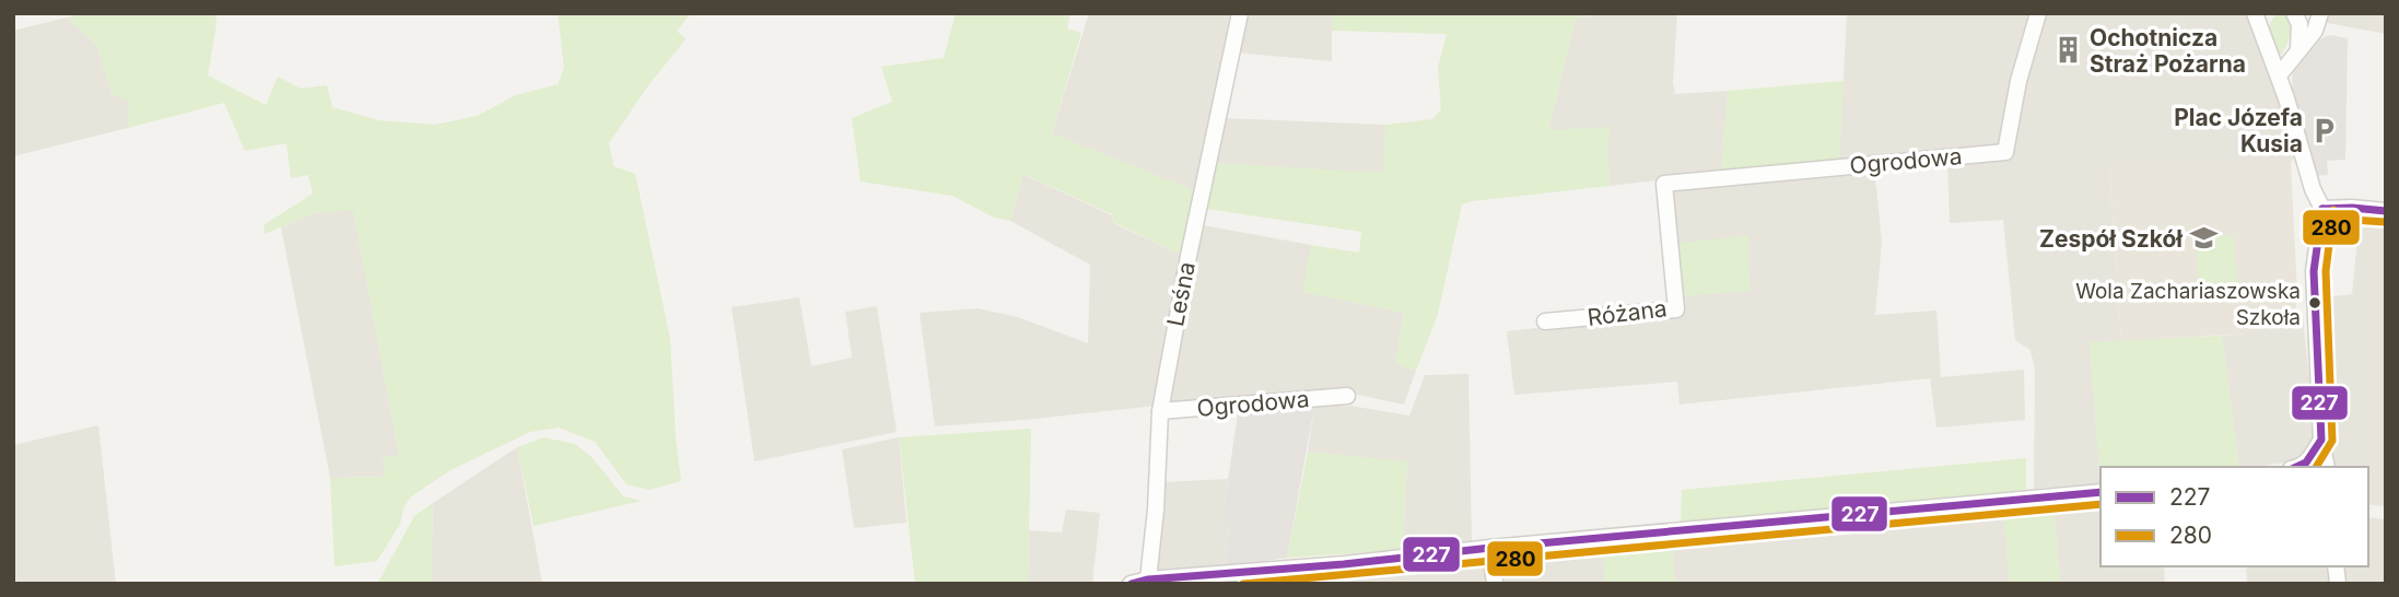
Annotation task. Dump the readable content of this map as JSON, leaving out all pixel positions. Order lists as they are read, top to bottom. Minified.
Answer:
{"streets":{"street":["Ogrodowa","Leśna","Różana"]},"crossings":[["Ogrodowa","Leśna"],["Ogrodowa","Różana"]],"places":{"building":["Ochotnicza Straż Pożarna"],"parking":["Plac Józefa Kusia"],"school or university":["Zespół Szkół"],"other":["Wola Zachariaszowska Szkoła"]},"lines":["transit line 227","transit line 280"],"legend":["227","280"]}
